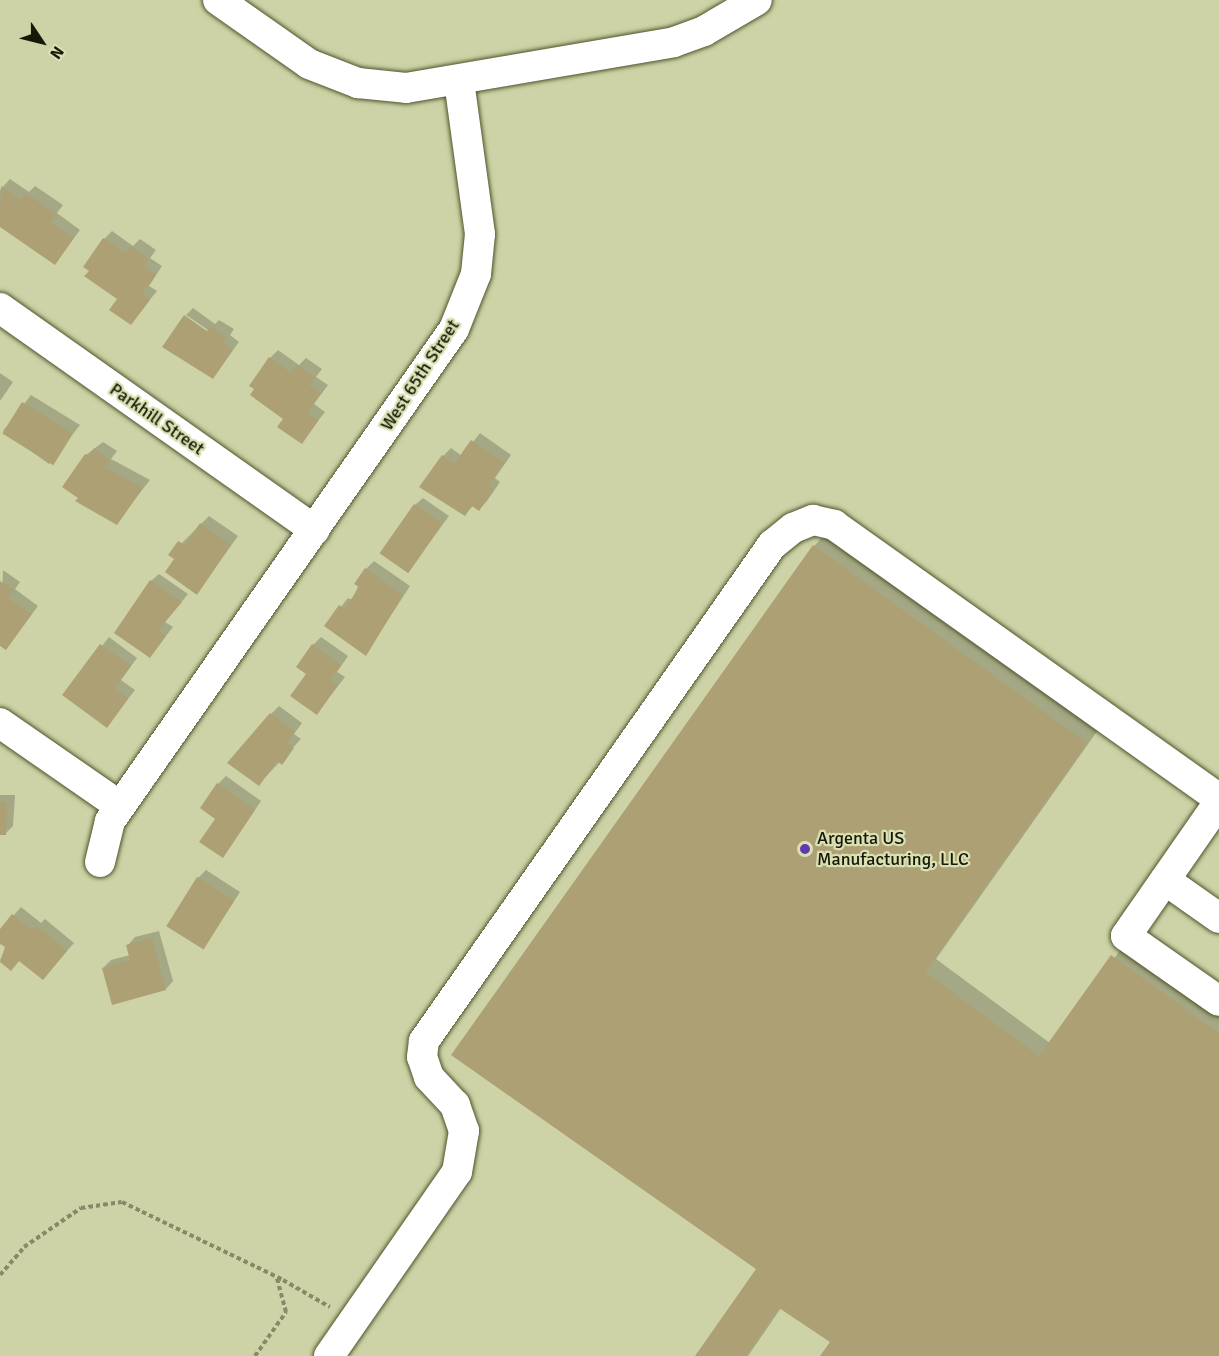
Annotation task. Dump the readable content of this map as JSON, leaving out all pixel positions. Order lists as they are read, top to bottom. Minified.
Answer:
{"streets":{"street":["West 65th Street","Parkhill Street"]},"crossings":[["West 65th Street","Parkhill Street"]],"places":["Argenta US Manufacturing, LLC"],"north":"bottom right"}
